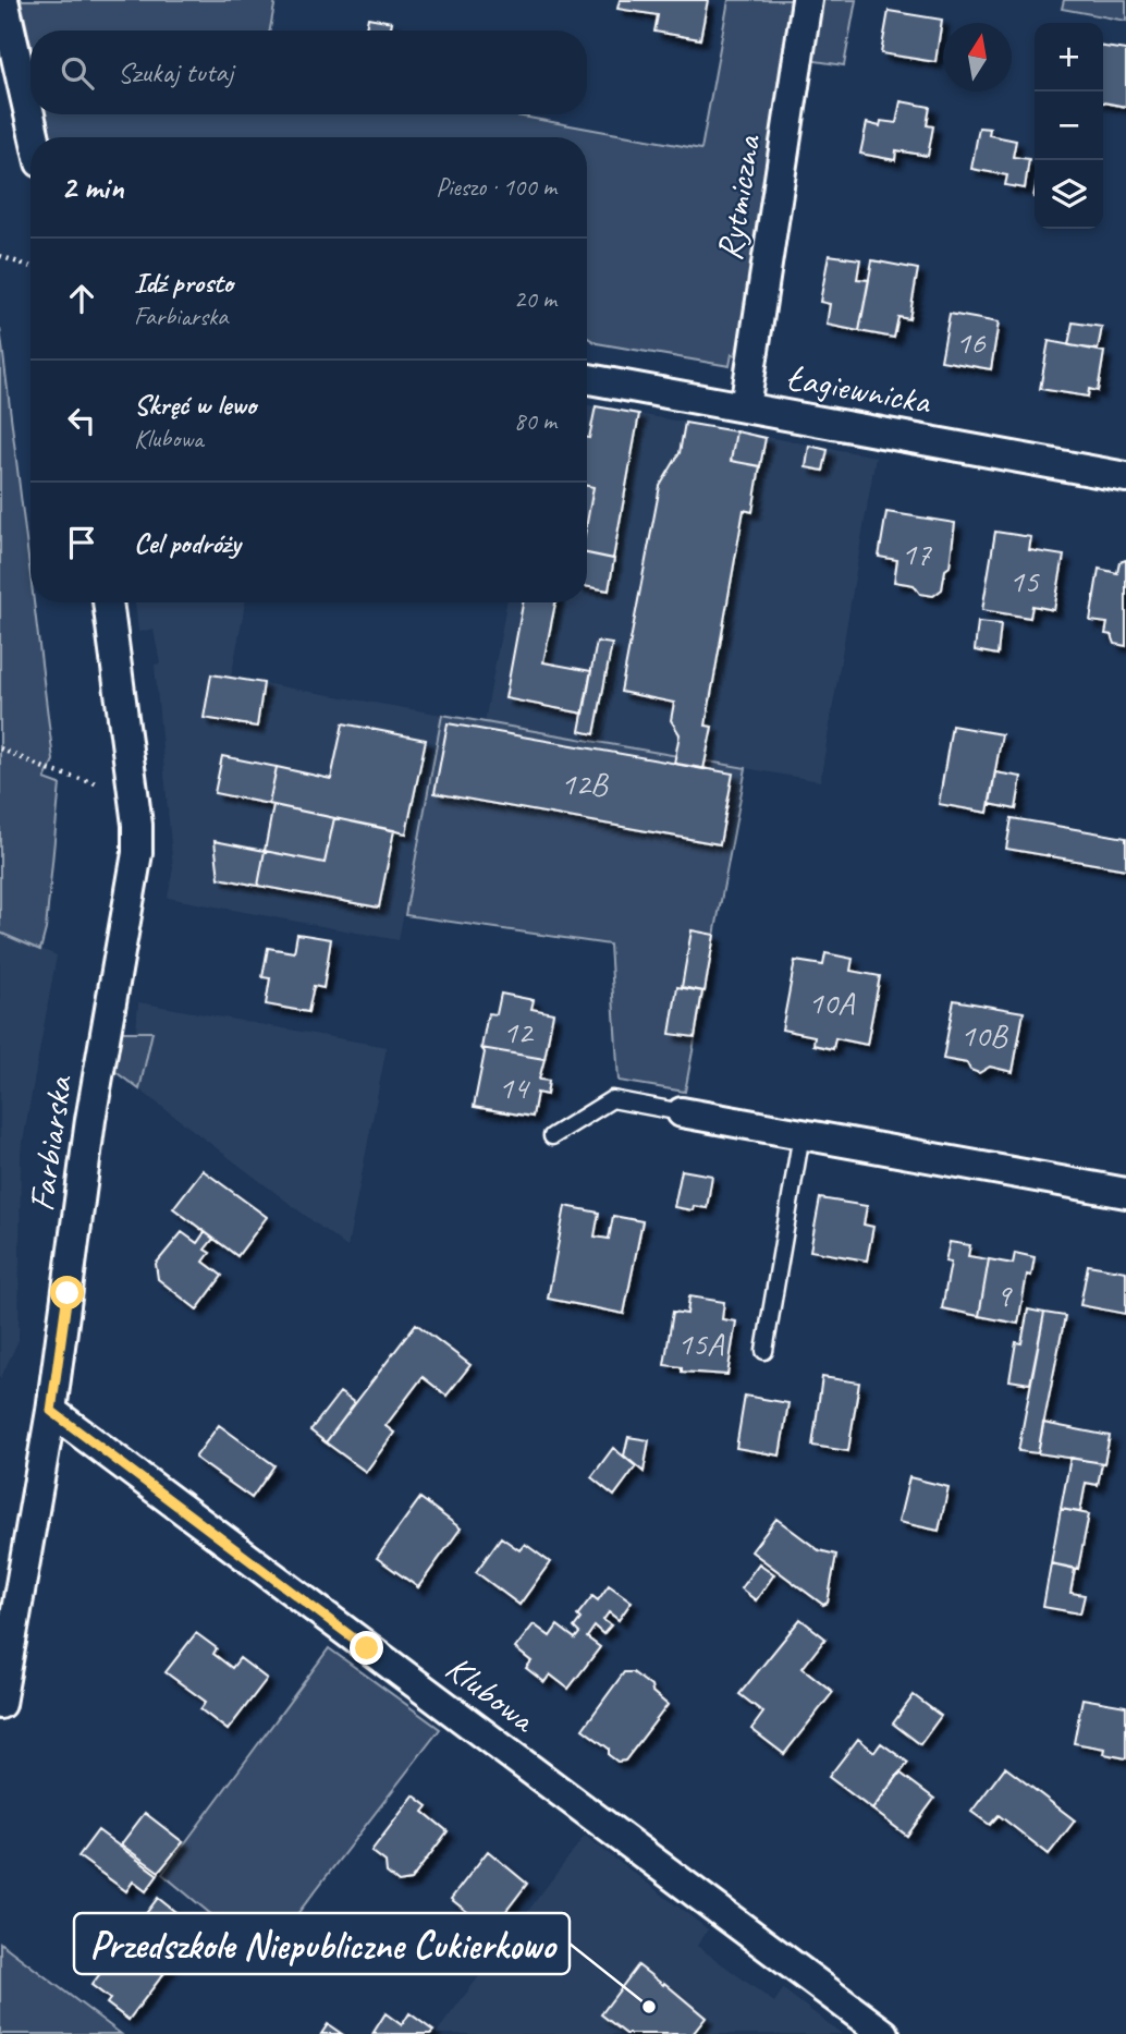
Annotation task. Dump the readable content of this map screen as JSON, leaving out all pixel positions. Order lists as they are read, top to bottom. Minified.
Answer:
{"streets":{"street":["Rytmiczna","Łagiewnicka","Farbiarska","Klubowa"]},"crossings":[["Rytmiczna","Łagiewnicka"],["Farbiarska","Klubowa"]],"places":["Przedszkole Niepubliczne Cukierkowo"],"house_numbers":["16","17","15","12B","10A","12","10B","14","9","15A"],"north":"top","page":{"map_buttons":["+","−"],"search":"Szukaj tutaj","heading":["2 min","Pieszo · 100 m"],"list":[["Idź prosto","Farbiarska","20 m"],["Skręć w lewo","Klubowa","80 m"],"Cel podróży"]}}
